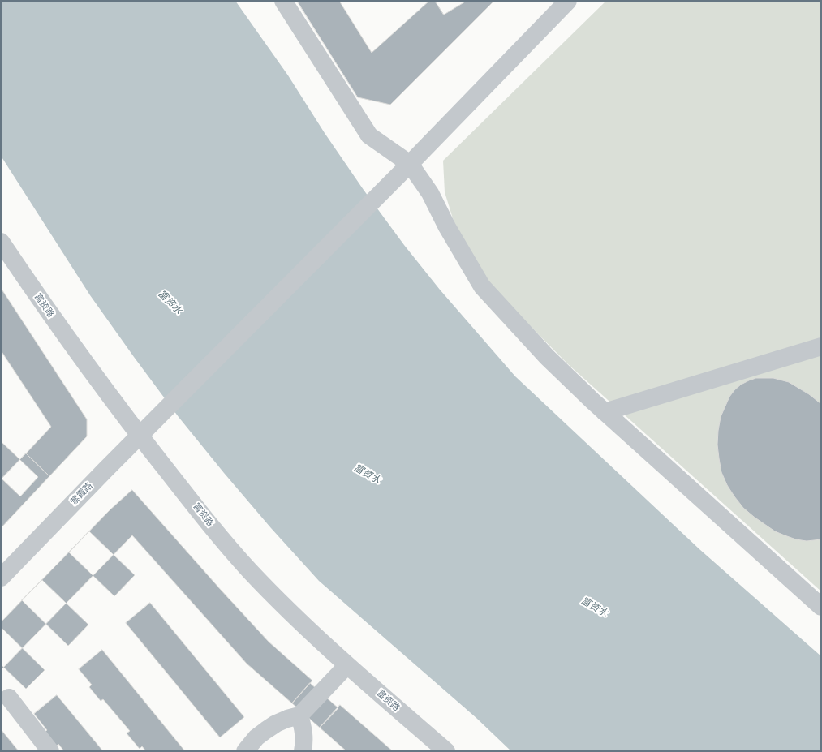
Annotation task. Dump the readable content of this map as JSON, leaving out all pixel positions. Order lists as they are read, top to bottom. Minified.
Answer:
{"streets":{"street":["富资路","紫霞路"]},"crossings":[["富资路","紫霞路"]],"water":["富资水"]}
